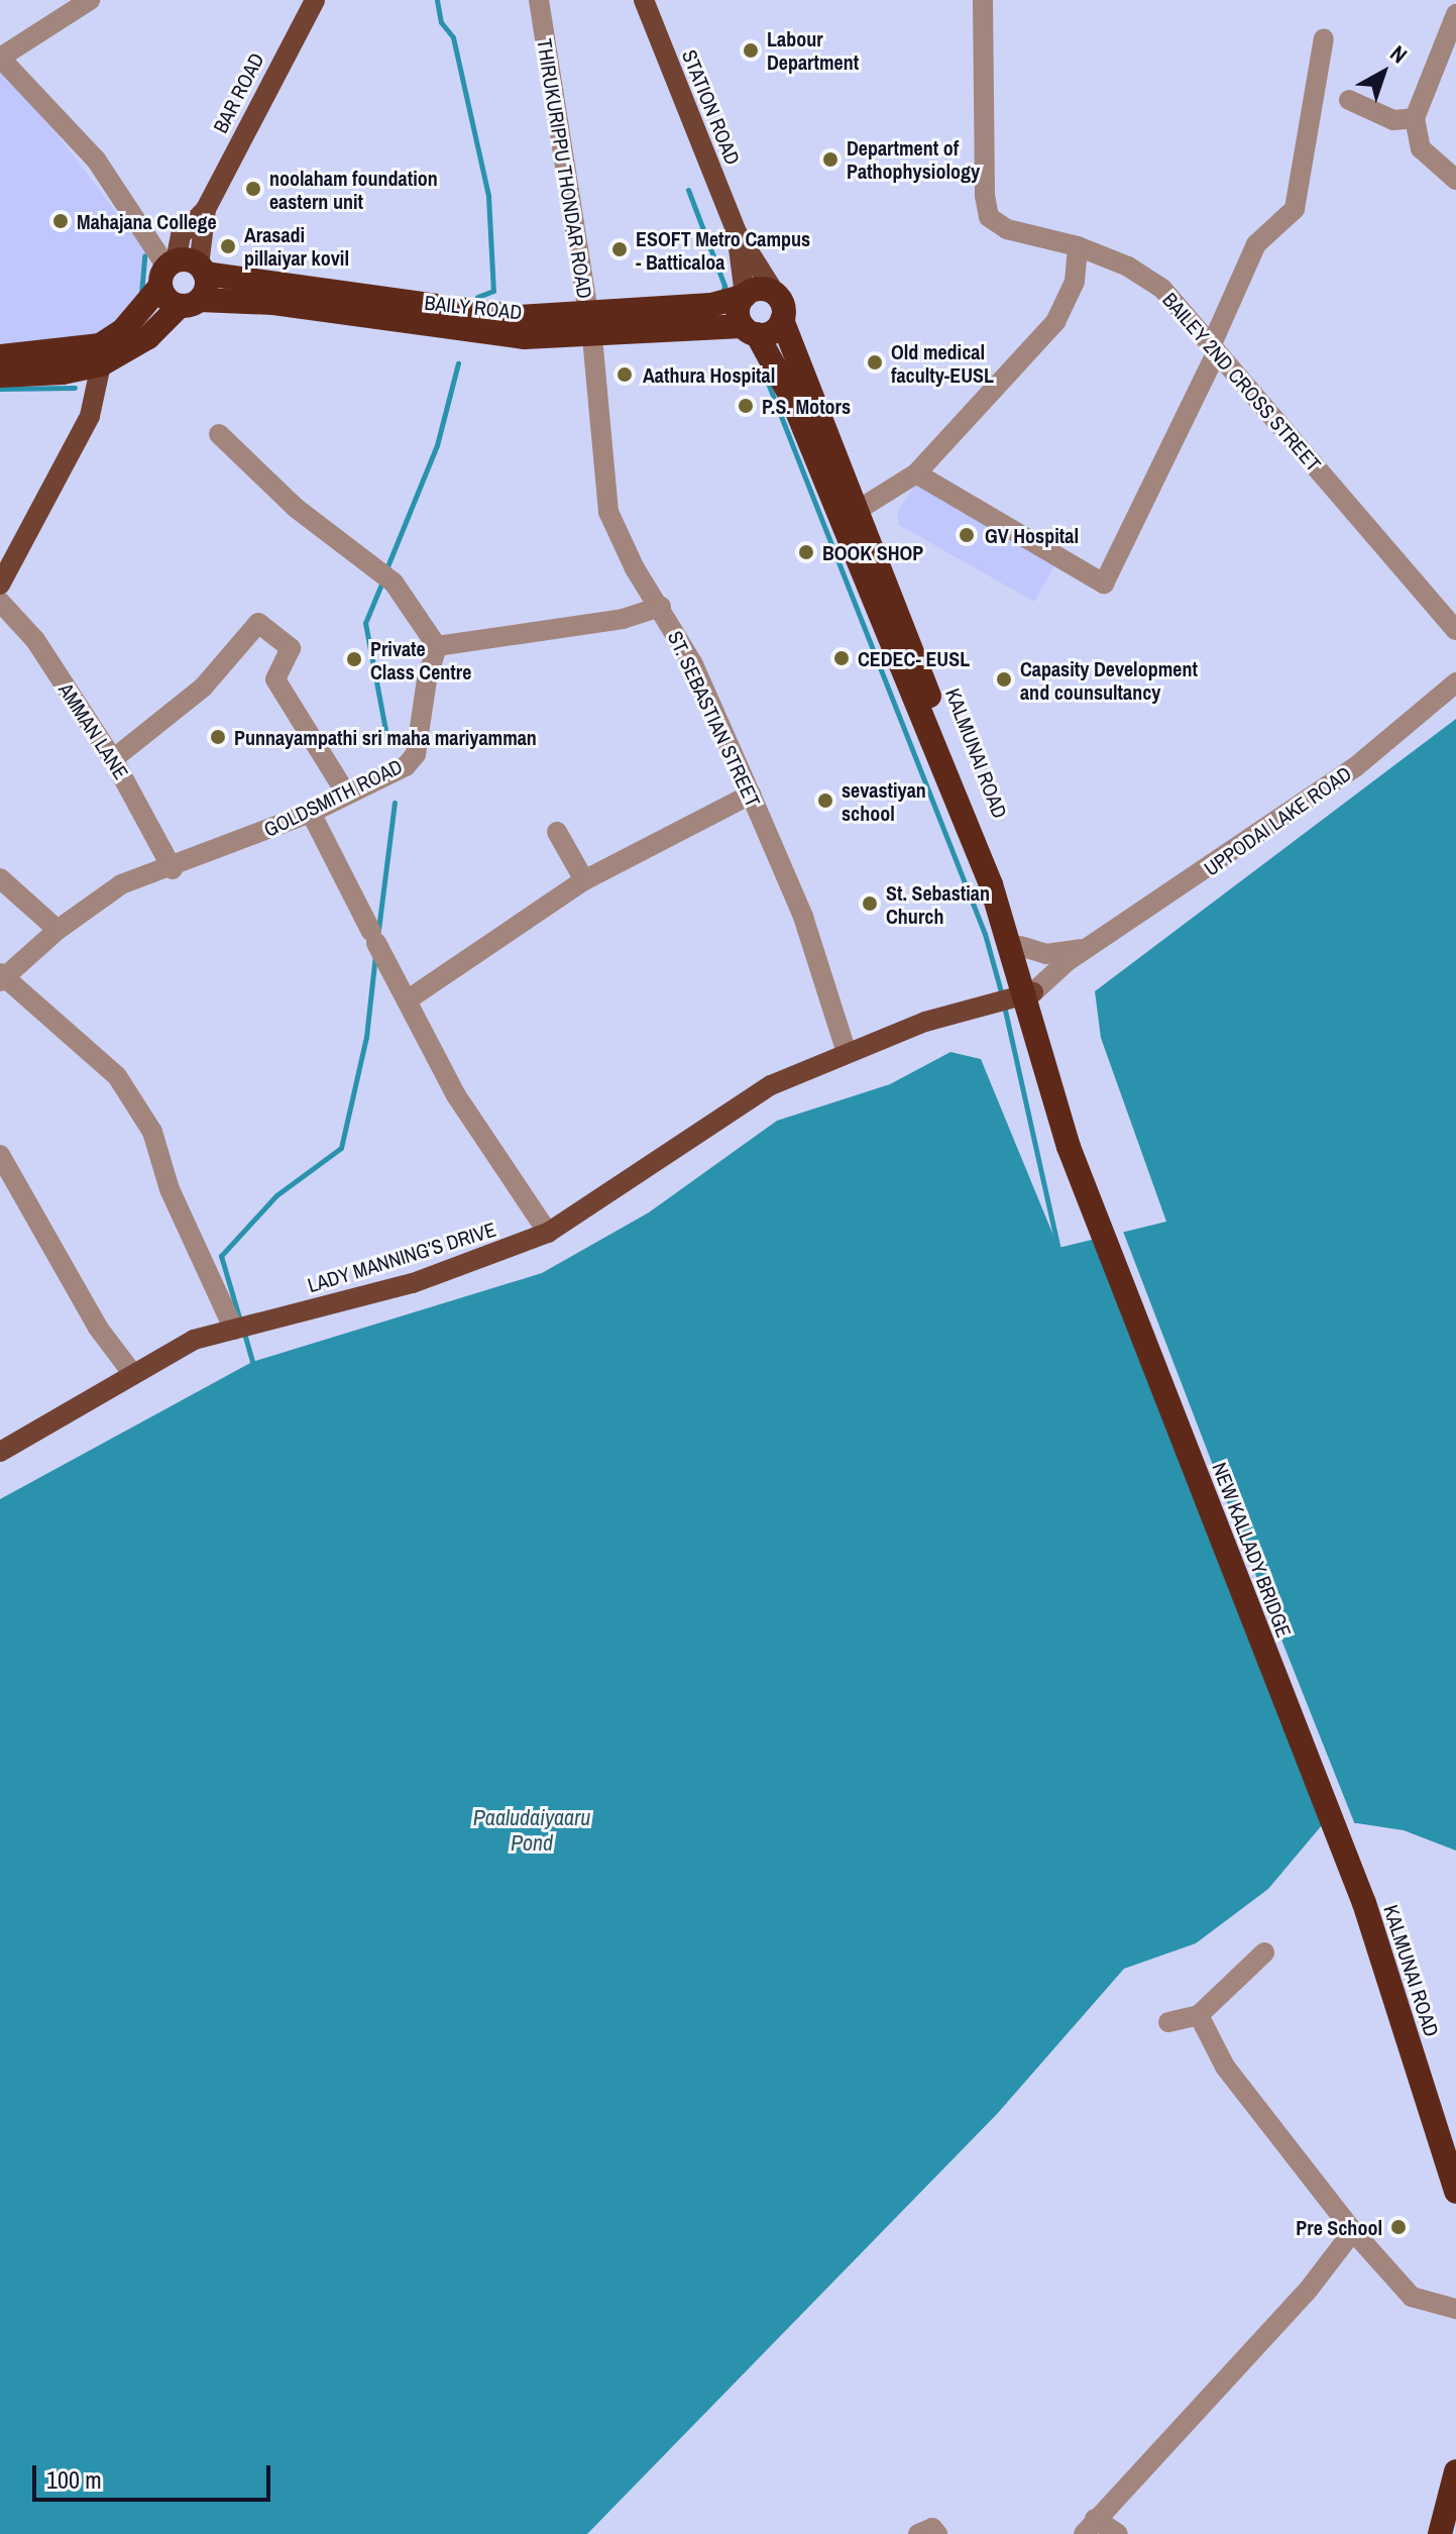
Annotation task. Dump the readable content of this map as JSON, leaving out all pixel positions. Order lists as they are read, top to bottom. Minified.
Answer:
{"streets":{"highway":["BAR ROAD","BAILY ROAD","KALMUNAI ROAD","NEW KALLADY BRIDGE"],"main road":["STATION ROAD","LADY MANNING’S DRIVE"],"street":["THIRUKURIPPU THONDAR ROAD","BAILEY 2ND CROSS STREET","ST. SEBASTIAN STREET","AMMAN LANE","GOLDSMITH ROAD","UPPODAI LAKE ROAD"]},"crossings":[["BAR ROAD","BAILY ROAD"],["STATION ROAD","BAILY ROAD"],["STATION ROAD","KALMUNAI ROAD"],["THIRUKURIPPU THONDAR ROAD","BAILY ROAD"],["THIRUKURIPPU THONDAR ROAD","ST. SEBASTIAN STREET"],["BAILY ROAD","ST. SEBASTIAN STREET"],["BAILY ROAD","KALMUNAI ROAD"],["ST. SEBASTIAN STREET","LADY MANNING’S DRIVE"],["AMMAN LANE","GOLDSMITH ROAD"],["KALMUNAI ROAD","UPPODAI LAKE ROAD"],["KALMUNAI ROAD","LADY MANNING’S DRIVE"],["KALMUNAI ROAD","NEW KALLADY BRIDGE"],["UPPODAI LAKE ROAD","LADY MANNING’S DRIVE"]],"water":["Paaludaiyaaru Pond"],"places":["Labour Department","Department of Pathophysiology","noolaham foundation eastern unit","Mahajana College","Arasadi pillaiyar kovil","ESOFT Metro Campus - Batticaloa","Old medical faculty-EUSL","Aathura Hospital","P.S. Motors","GV Hospital","BOOK SHOP","CEDEC- EUSL","Private Class Centre","Capasity Development and counsultancy","Punnayampathi sri maha mariyamman","sevastiyan school","St. Sebastian Church","Pre School"],"scale_bar":"100 m","north":"top right"}
